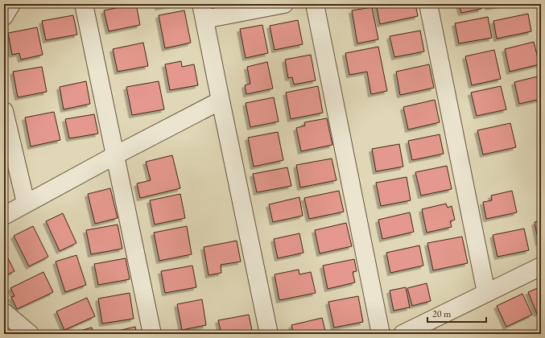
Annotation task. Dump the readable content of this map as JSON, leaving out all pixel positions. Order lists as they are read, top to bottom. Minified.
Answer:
{"scale_bar":"20 m"}
